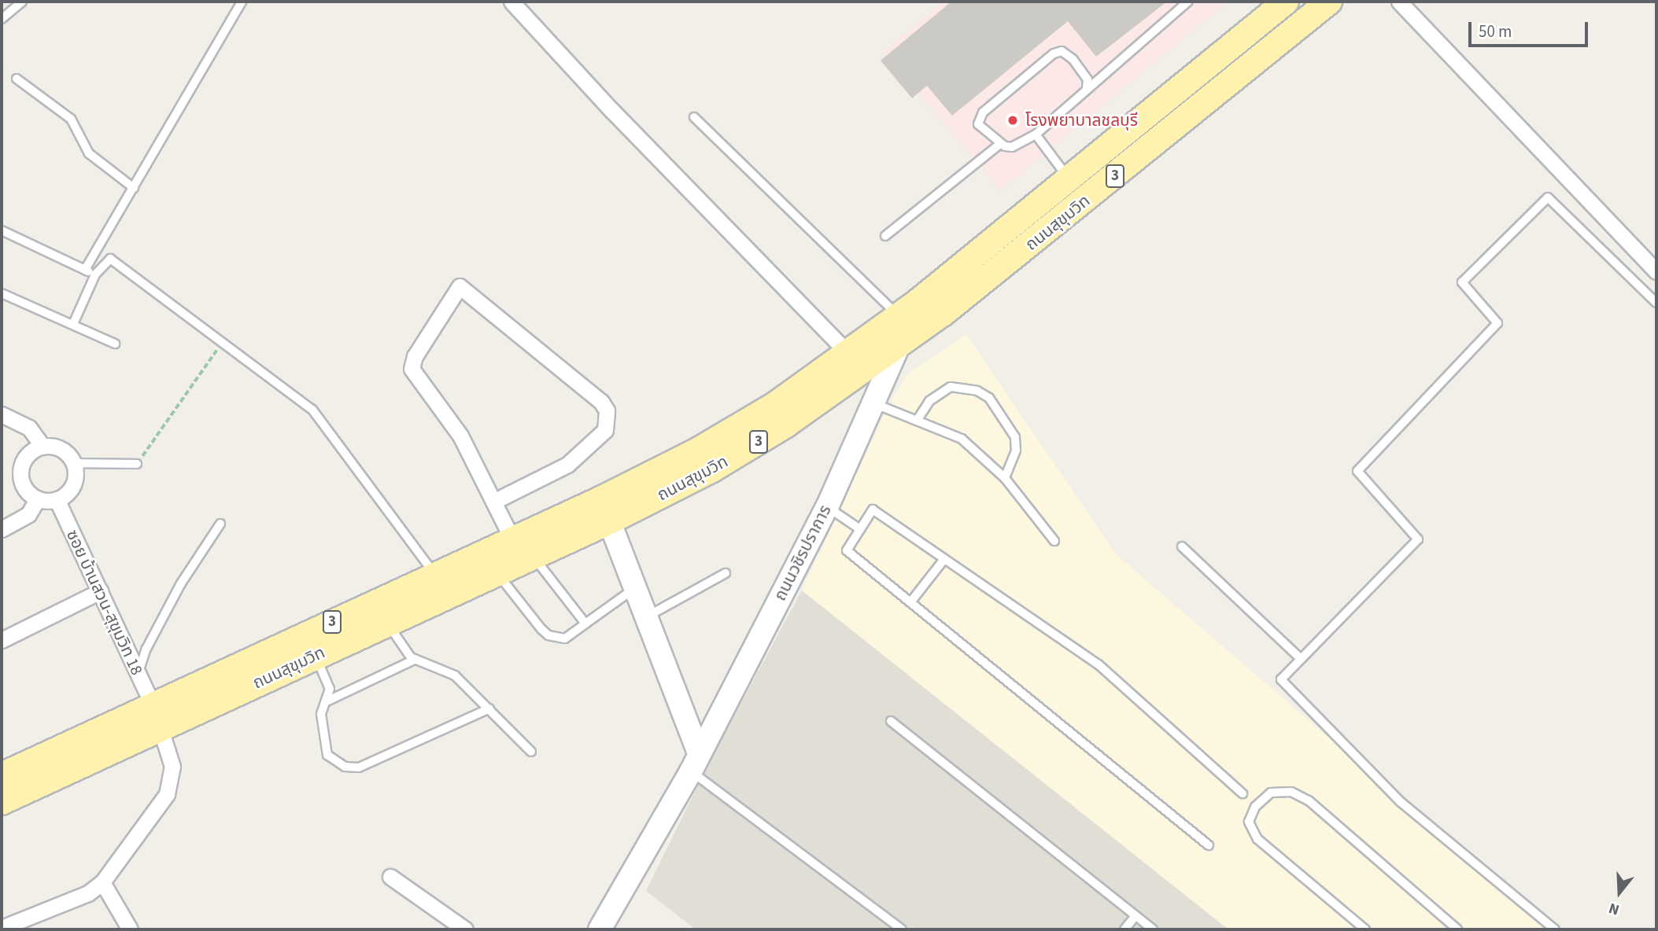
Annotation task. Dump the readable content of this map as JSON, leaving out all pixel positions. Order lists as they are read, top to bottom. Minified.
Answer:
{"streets":{"main road":["3","ถนนสุขุมวิท"],"street":["ถนนวชิรปราการ","ซอย บ้านสวน-สุขุมวิท 18"]},"crossings":[["ถนนสุขุมวิท","ถนนวชิรปราการ"],["ถนนสุขุมวิท","ซอย บ้านสวน-สุขุมวิท 18"]],"places":["โรงพยาบาลชลบุรี"],"scale_bar":"50 m","north":"bottom"}
